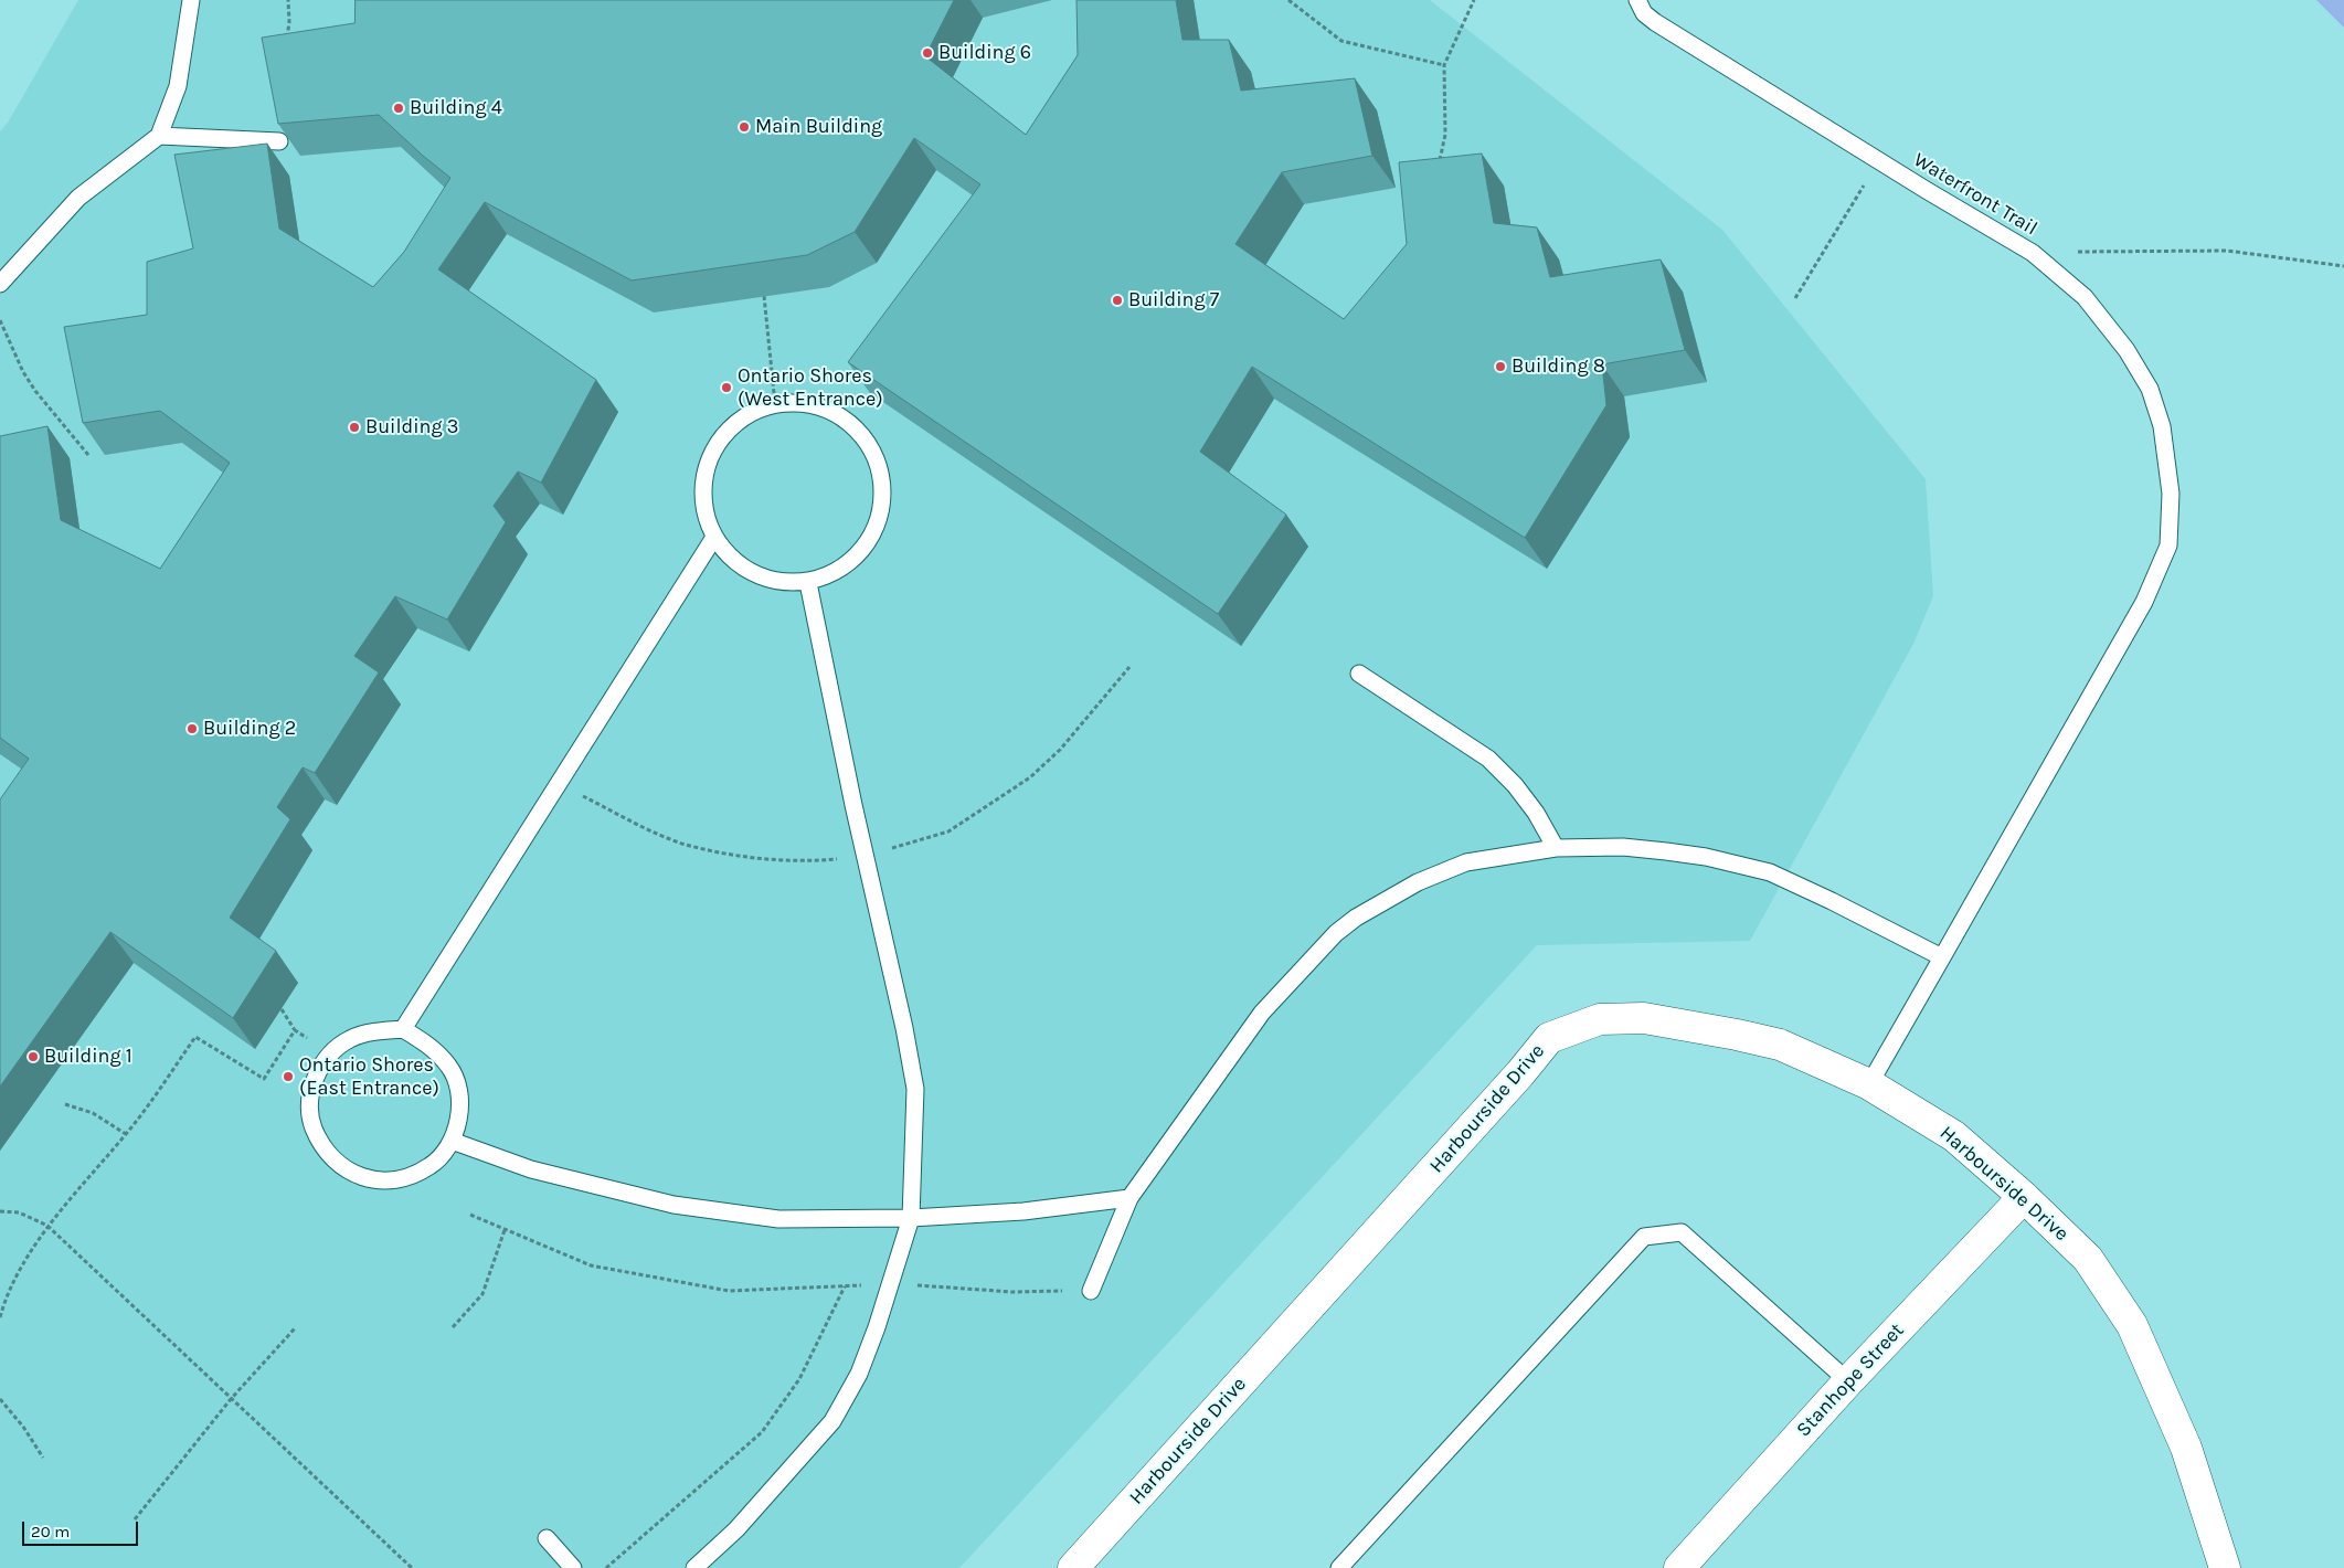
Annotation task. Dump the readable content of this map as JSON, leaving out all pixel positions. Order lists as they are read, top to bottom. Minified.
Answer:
{"streets":{"street":["Harbourside Drive","Stanhope Street"],"lane":["Waterfront Trail"]},"crossings":[["Harbourside Drive","Stanhope Street"]],"places":["Building 6","Building 4","Main Building","Building 7","Building 8","Ontario Shores (West Entrance)","Building 3","Building 2","Building 1","Ontario Shores (East Entrance)"],"scale_bar":"20 m"}
